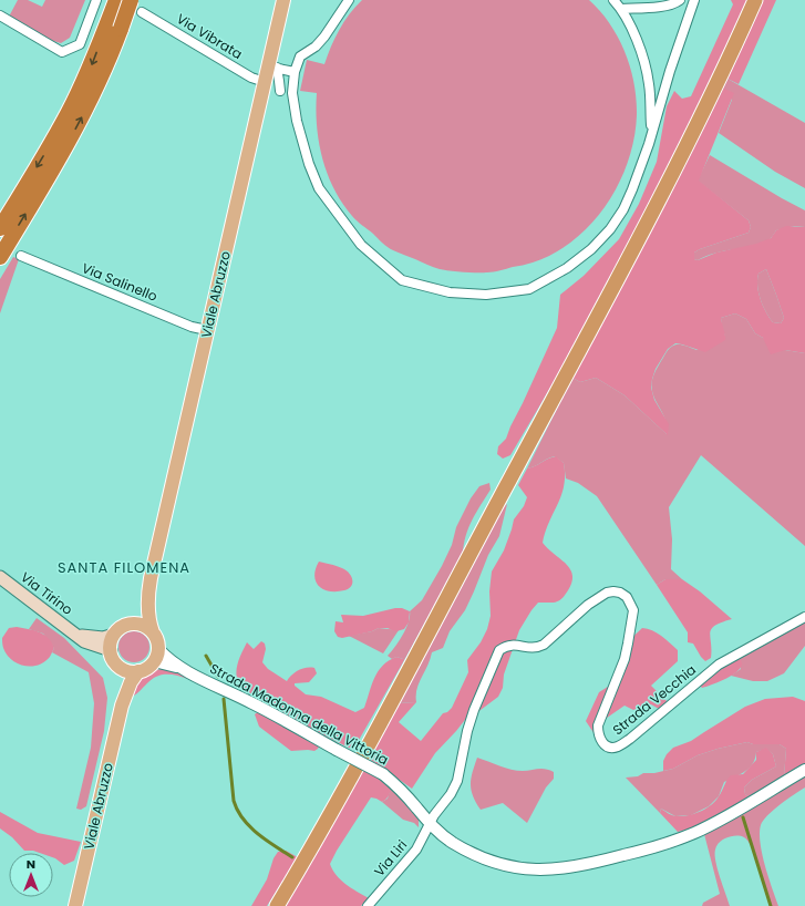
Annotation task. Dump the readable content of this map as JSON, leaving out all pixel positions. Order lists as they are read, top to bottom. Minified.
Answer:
{"streets":{"main road":["Viale Abruzzo","Via Tirino"],"street":["Via Vibrata","Via Salinello","Strada Vecchia","Strada Madonna della Vittoria","Via Liri"]},"crossings":[["Via Vibrata","Viale Abruzzo"],["Via Salinello","Viale Abruzzo"],["Viale Abruzzo","Via Tirino"],["Viale Abruzzo","Strada Madonna della Vittoria"],["Via Tirino","Strada Madonna della Vittoria"],["Strada Vecchia","Strada Madonna della Vittoria"],["Strada Vecchia","Via Liri"],["Strada Madonna della Vittoria","Via Liri"]],"districts":["SANTA FILOMENA"],"north":"top"}
